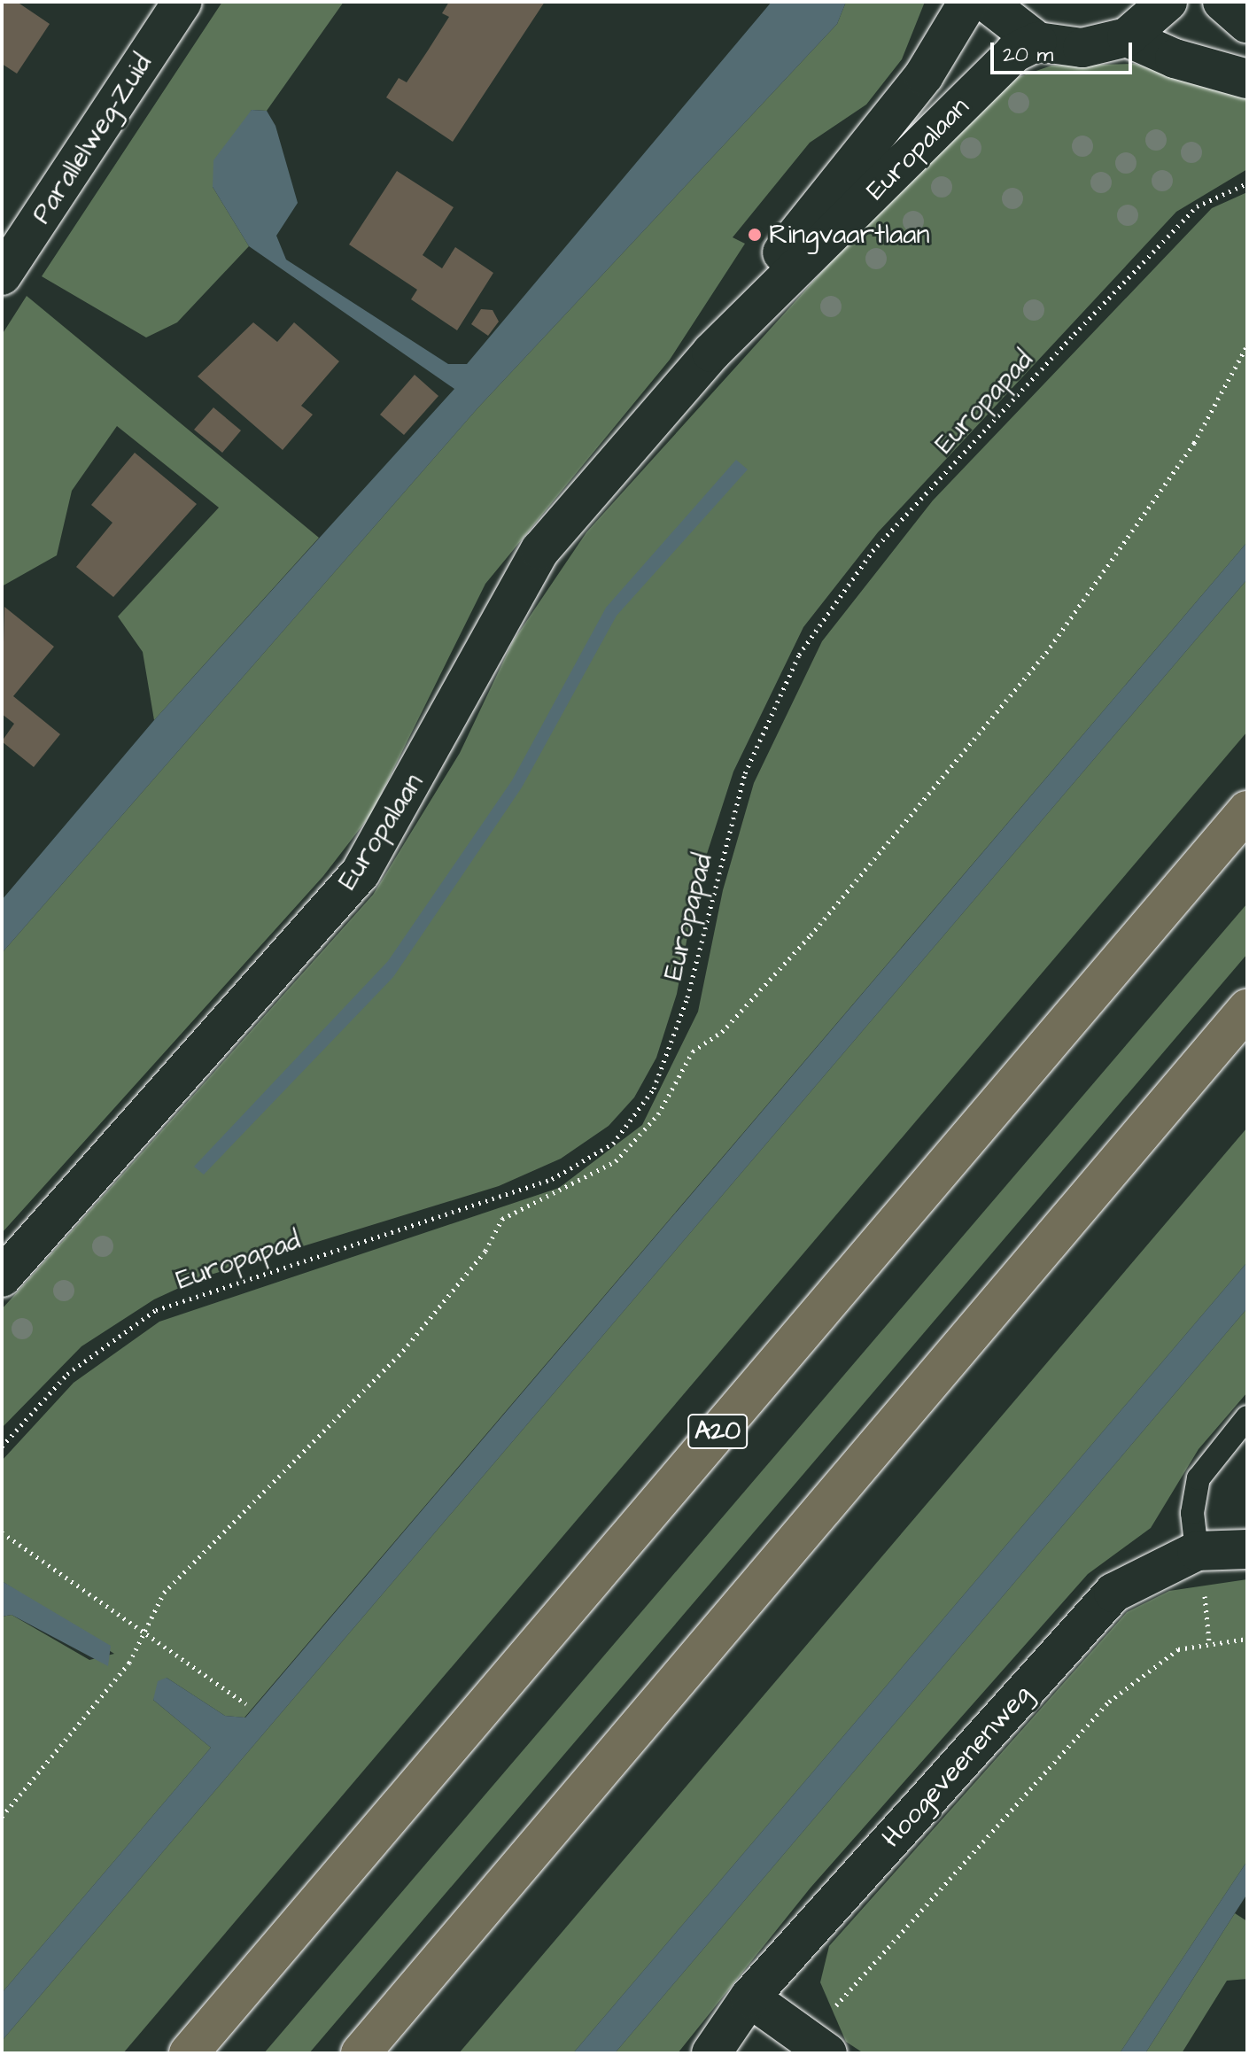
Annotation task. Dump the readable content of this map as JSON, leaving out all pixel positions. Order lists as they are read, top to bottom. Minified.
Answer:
{"streets":{"highway":["A20"],"main road":["Parallelweg-Zuid","Europalaan","Hoogeveenenweg"],"path":["Europapad"]},"places":["Ringvaartlaan"],"scale_bar":"20 m"}
